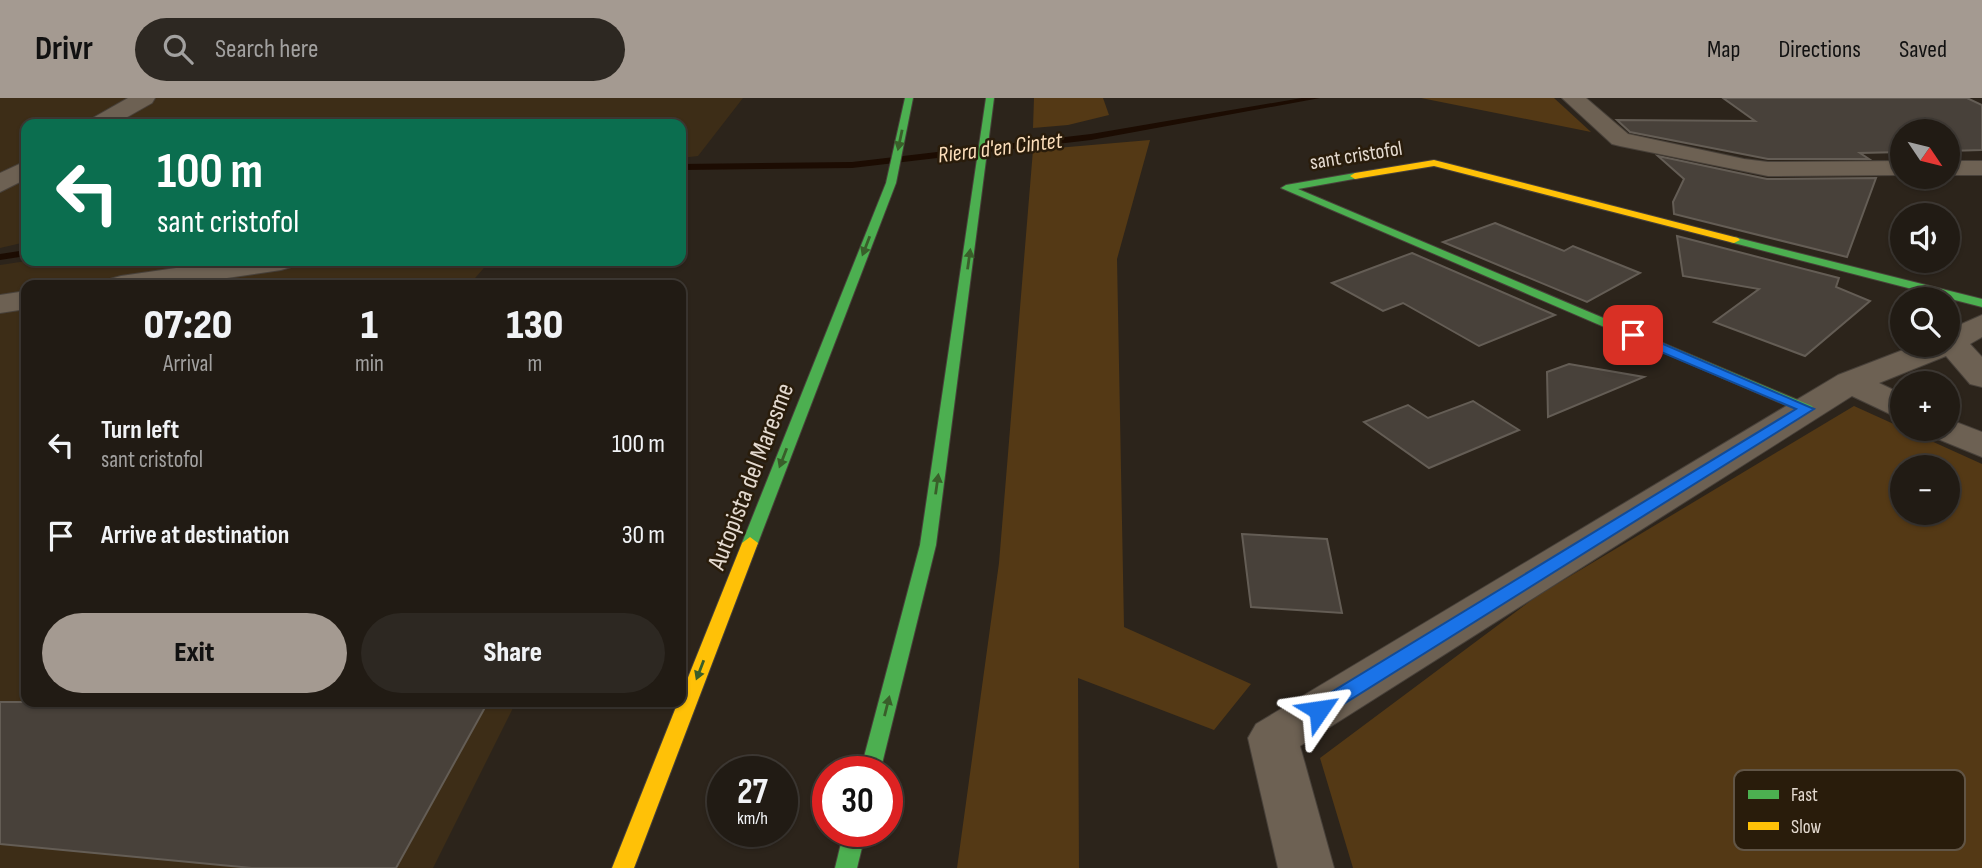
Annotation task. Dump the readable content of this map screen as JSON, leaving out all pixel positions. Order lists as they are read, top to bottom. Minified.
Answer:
{"streets":{"main road":["sant cristofol","Autopista del Maresme"]},"water":["Riera d'en Cintet"],"legend":["Fast","Slow"],"north":"bottom right","page":{"header":"Drivr","search":"Search here","nav":["Map","Directions","Saved"],"map_buttons":["+","−"],"turn":["100 m","sant cristofol"],"eta":["07:20","Arrival","1","min","130","m"],"list":[{"name":"Turn left","note":"sant cristofol","value":"100 m"},{"name":"Arrive at destination","value":"30 m"}],"buttons":["Exit","Share"],"speed":"27 km/h","limit":"30"}}
